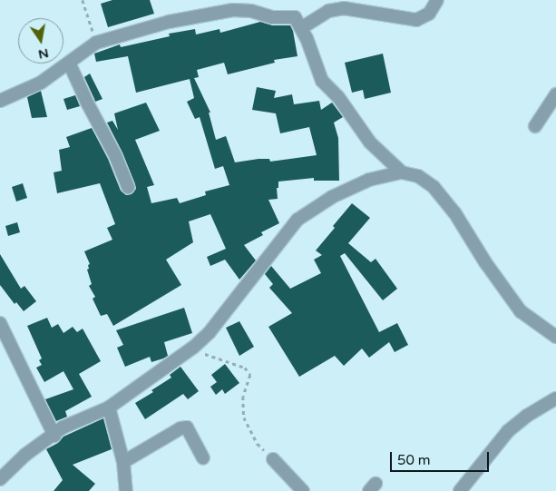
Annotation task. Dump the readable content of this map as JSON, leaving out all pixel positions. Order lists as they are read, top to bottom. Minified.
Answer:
{"scale_bar":"50 m","north":"bottom"}
